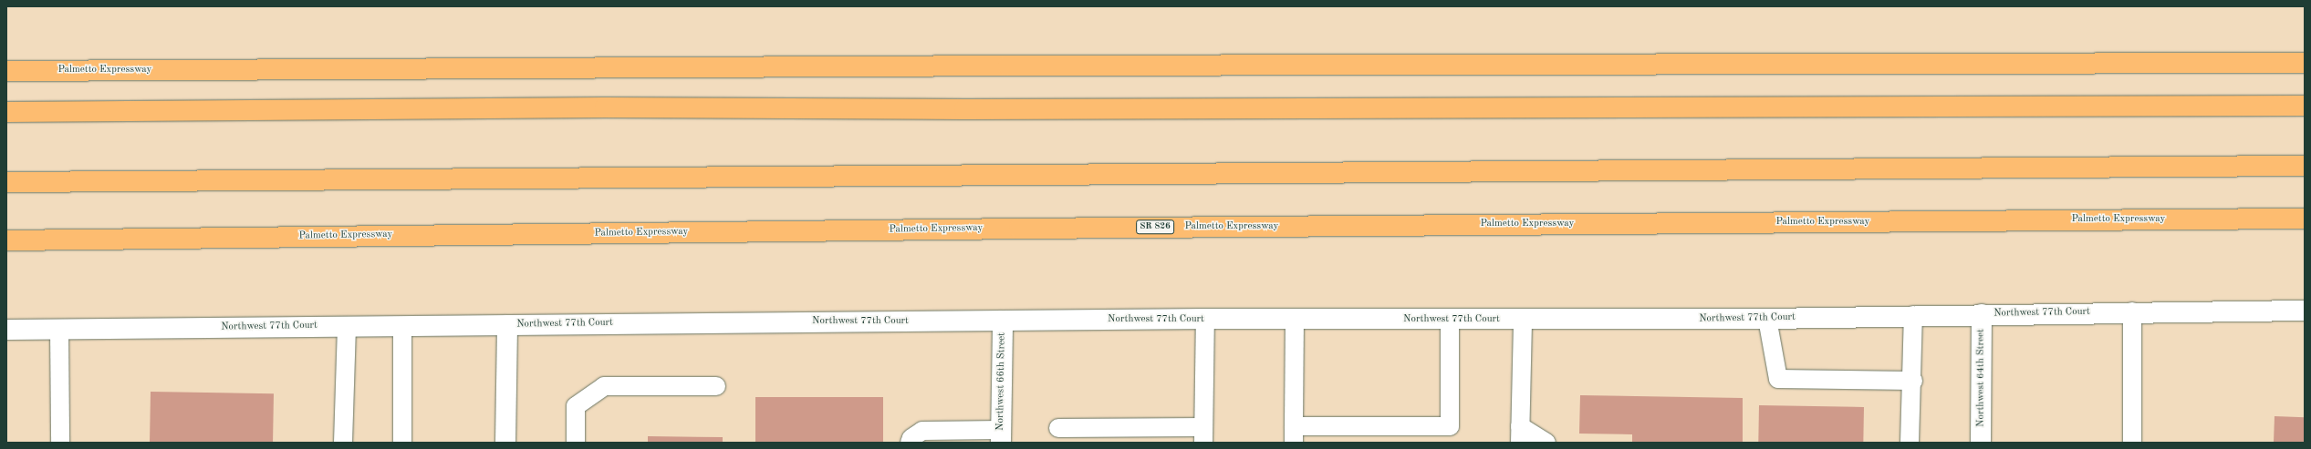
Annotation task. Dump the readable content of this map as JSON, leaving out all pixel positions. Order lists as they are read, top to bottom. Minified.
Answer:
{"streets":{"highway":["Palmetto Expressway","SR 826"],"street":["Northwest 77th Court","Northwest 64th Street","Northwest 66th Street"]},"crossings":[["Northwest 77th Court","Northwest 64th Street"],["Northwest 77th Court","Northwest 66th Street"]]}
